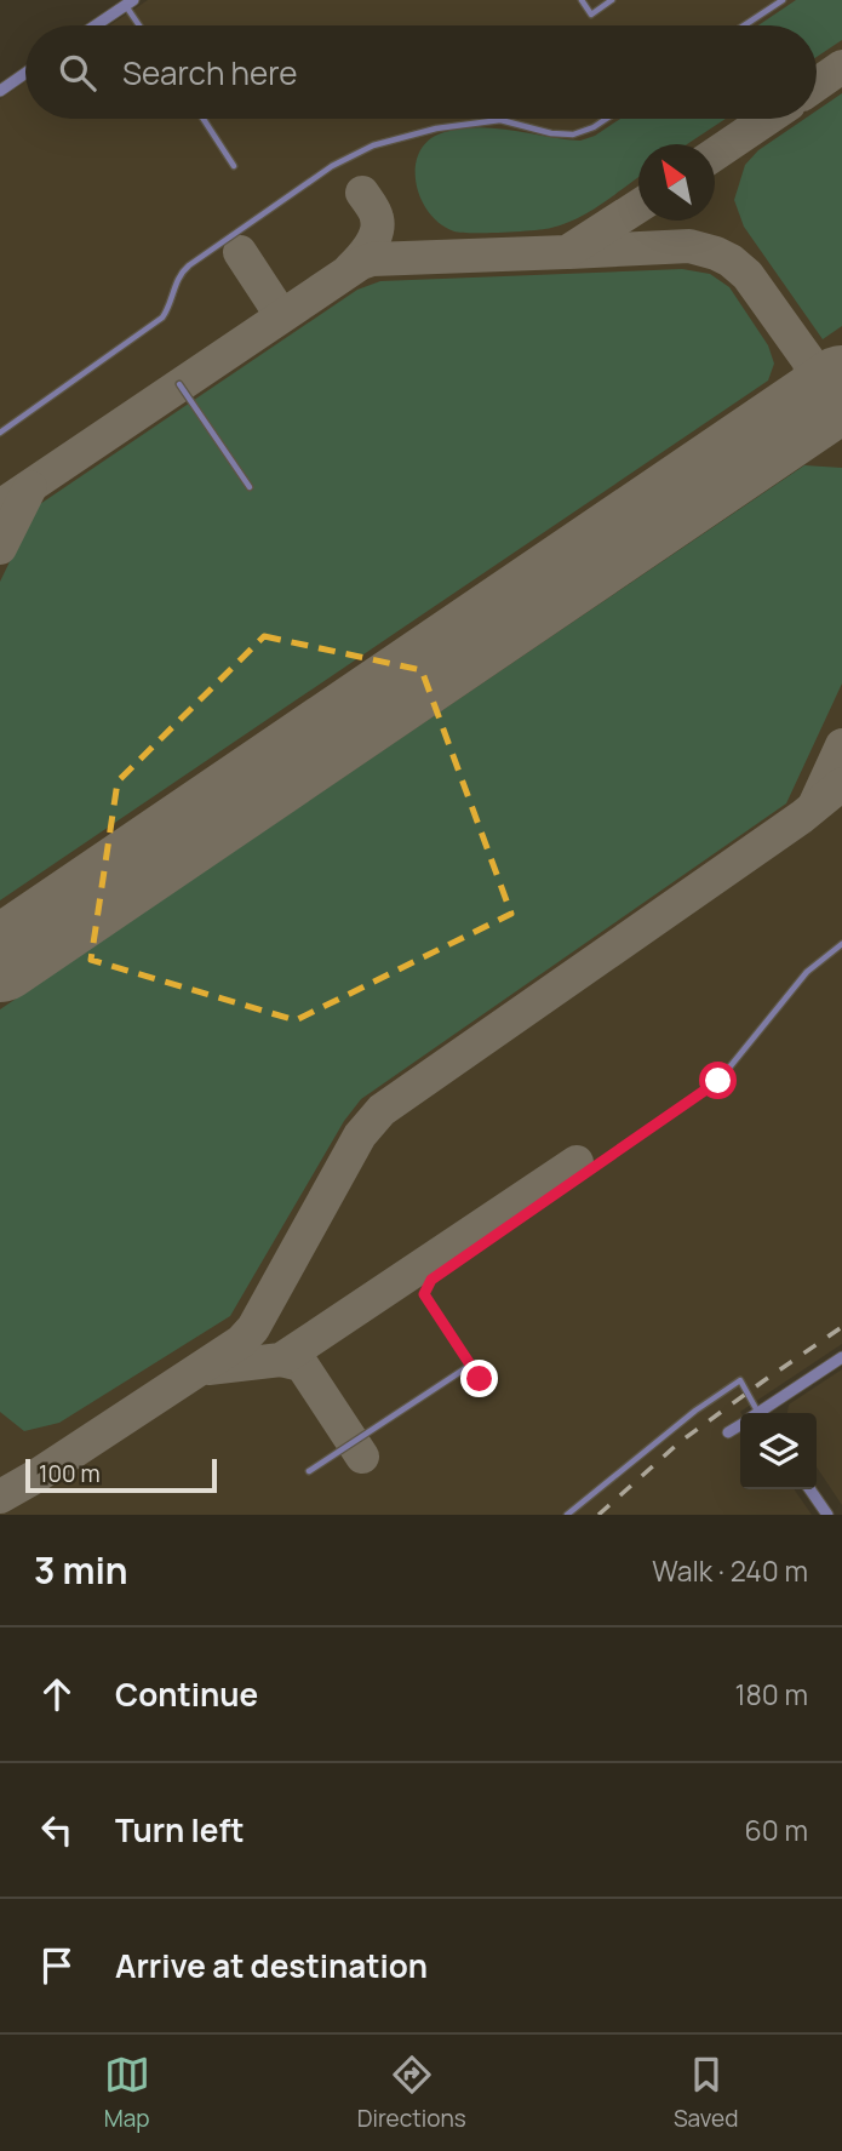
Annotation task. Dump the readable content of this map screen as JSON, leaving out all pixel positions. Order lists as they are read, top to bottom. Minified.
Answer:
{"scale_bar":"100 m","north":"top left","page":{"search":"Search here","scale":"100 m","heading":["3 min","Walk · 240 m"],"list":[["Continue","180 m"],["Turn left","60 m"],"Arrive at destination"],"nav":["Map","Directions","Saved"]}}
